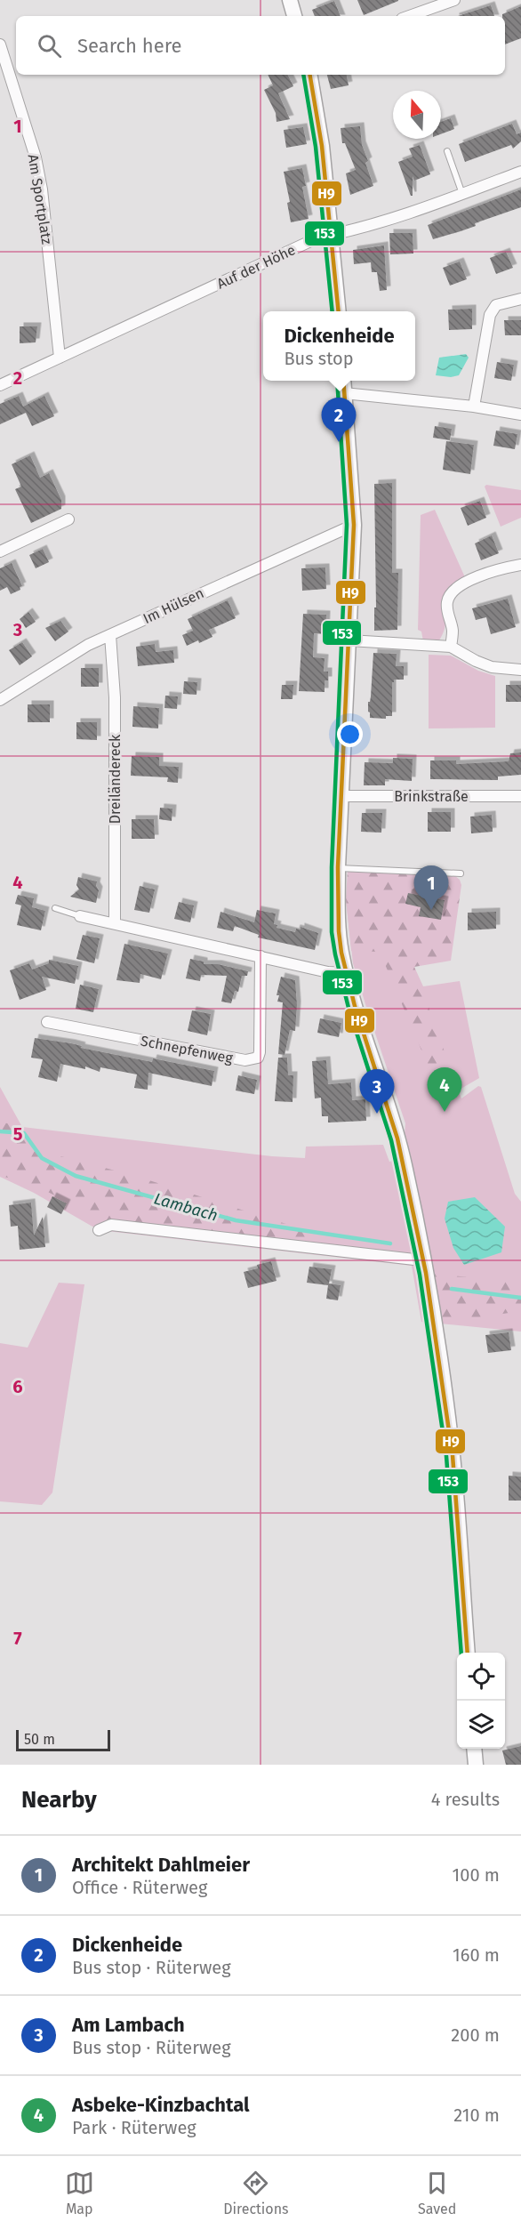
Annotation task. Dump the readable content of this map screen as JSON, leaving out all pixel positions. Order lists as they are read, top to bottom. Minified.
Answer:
{"streets":{"street":["Am Sportplatz","Auf der Höhe","Im Hülsen","Dreiländereck","Brinkstraße","Schnepfenweg"]},"crossings":[["Am Sportplatz","Auf der Höhe"],["Im Hülsen","Dreiländereck"]],"water":["Lambach"],"lines":["transit line H9","transit line 153"],"scale_bar":"50 m","north":"top","page":{"search":"Search here","popup":["Dickenheide","Bus stop"],"pins":["2","1","4","3"],"scale":"50 m","heading":["Nearby","4 results"],"list":[{"mark":"1","name":"Architekt Dahlmeier","note":"Office · Rüterweg","value":"100 m"},{"mark":"2","name":"Dickenheide","note":"Bus stop · Rüterweg","value":"160 m"},{"mark":"3","name":"Am Lambach","note":"Bus stop · Rüterweg","value":"200 m"},{"mark":"4","name":"Asbeke-Kinzbachtal","note":"Park · Rüterweg","value":"210 m"}],"nav":["Map","Directions","Saved"]},"grid":{"rows":["1","2","3","4","5","6","7"]}}
